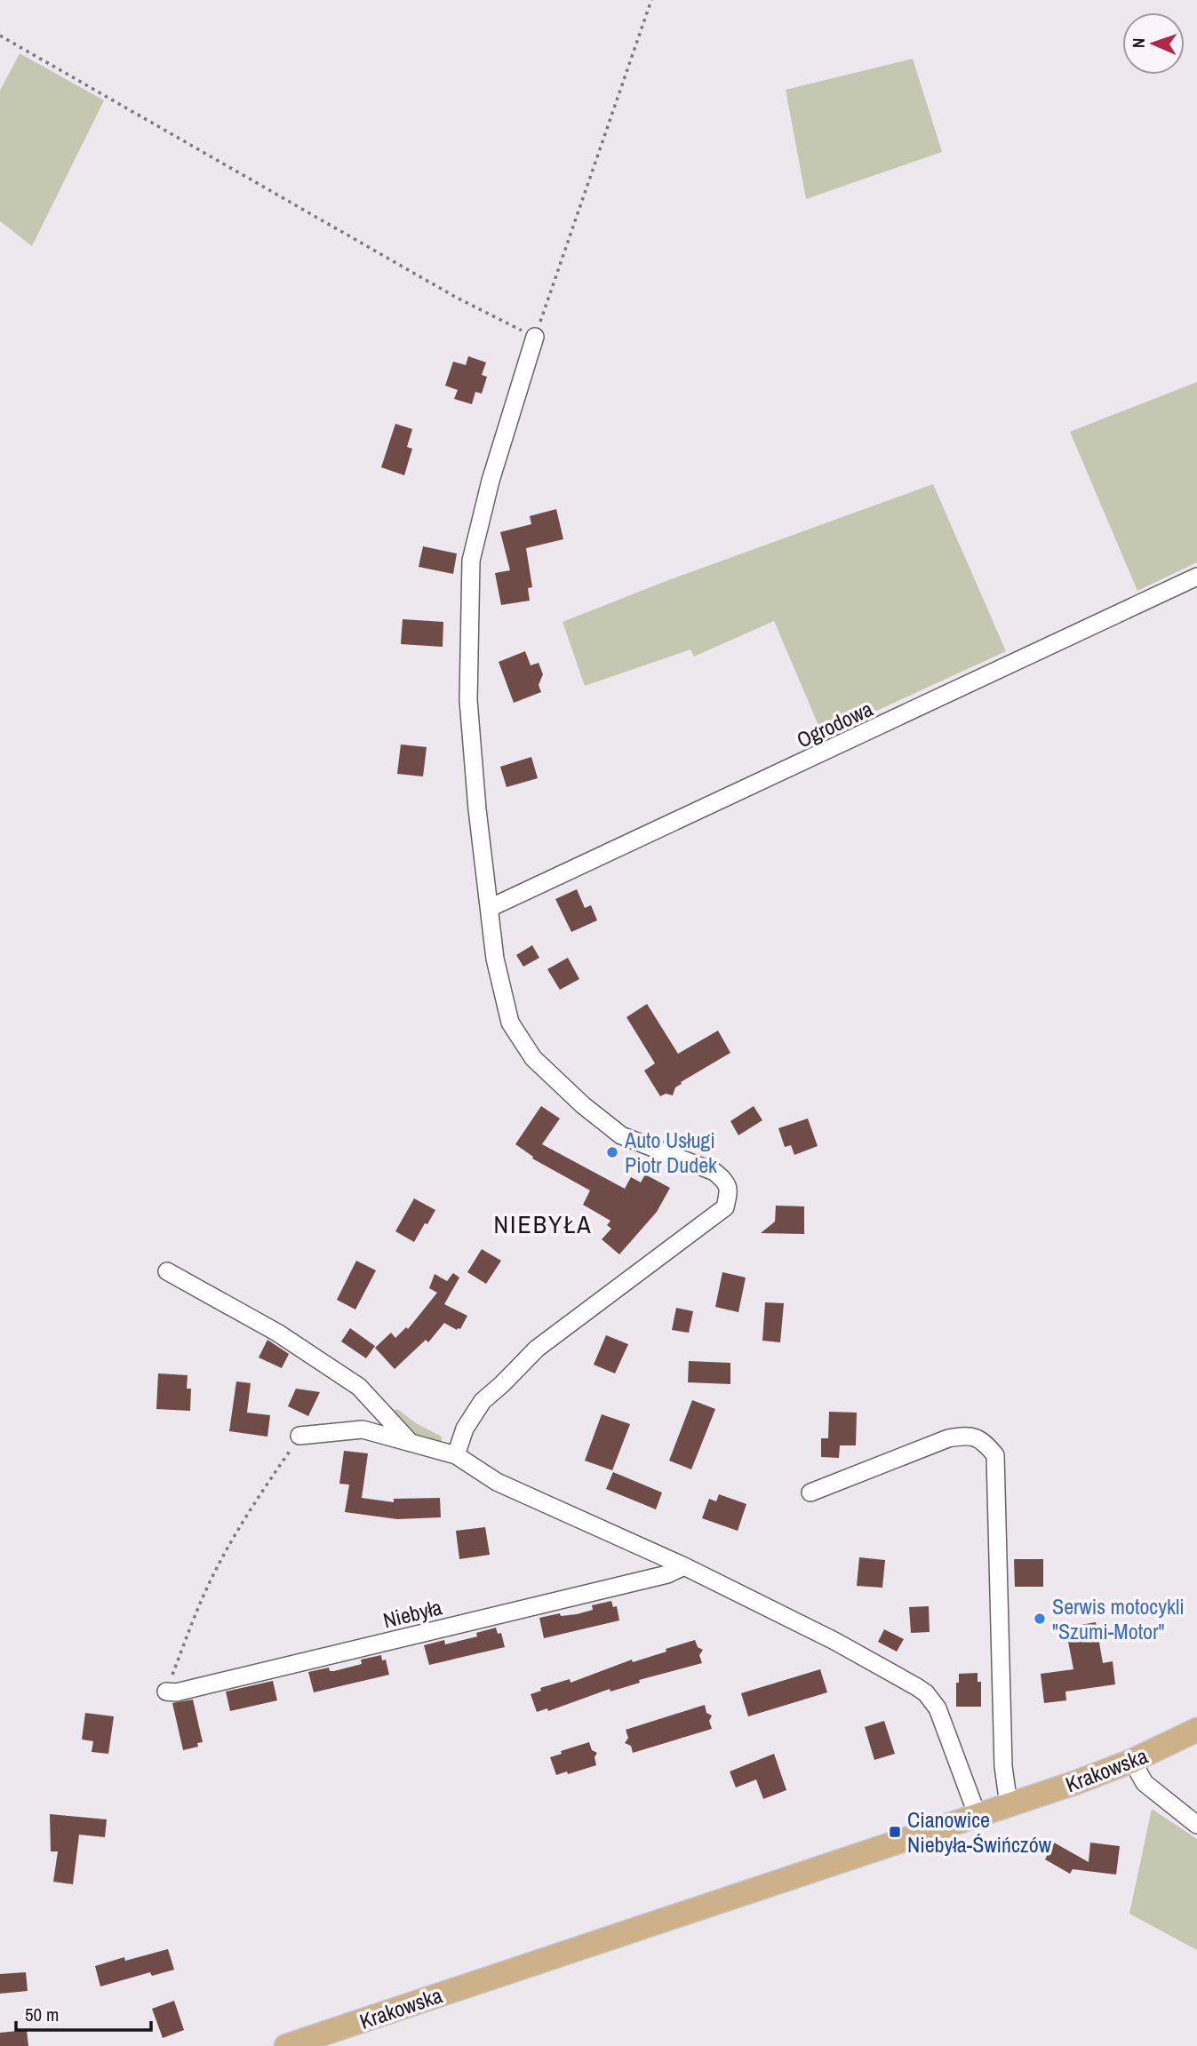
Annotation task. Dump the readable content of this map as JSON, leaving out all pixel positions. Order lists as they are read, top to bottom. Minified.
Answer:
{"streets":{"main road":["Krakowska"],"street":["Ogrodowa","Niebyła"]},"districts":["NIEBYŁA"],"places":{"other":["Auto Usługi Piotr Dudek","Serwis motocykli \"Szumi-Motor\""],"transit":["Cianowice Niebyła-Świńczów"]},"scale_bar":"50 m","north":"left"}
